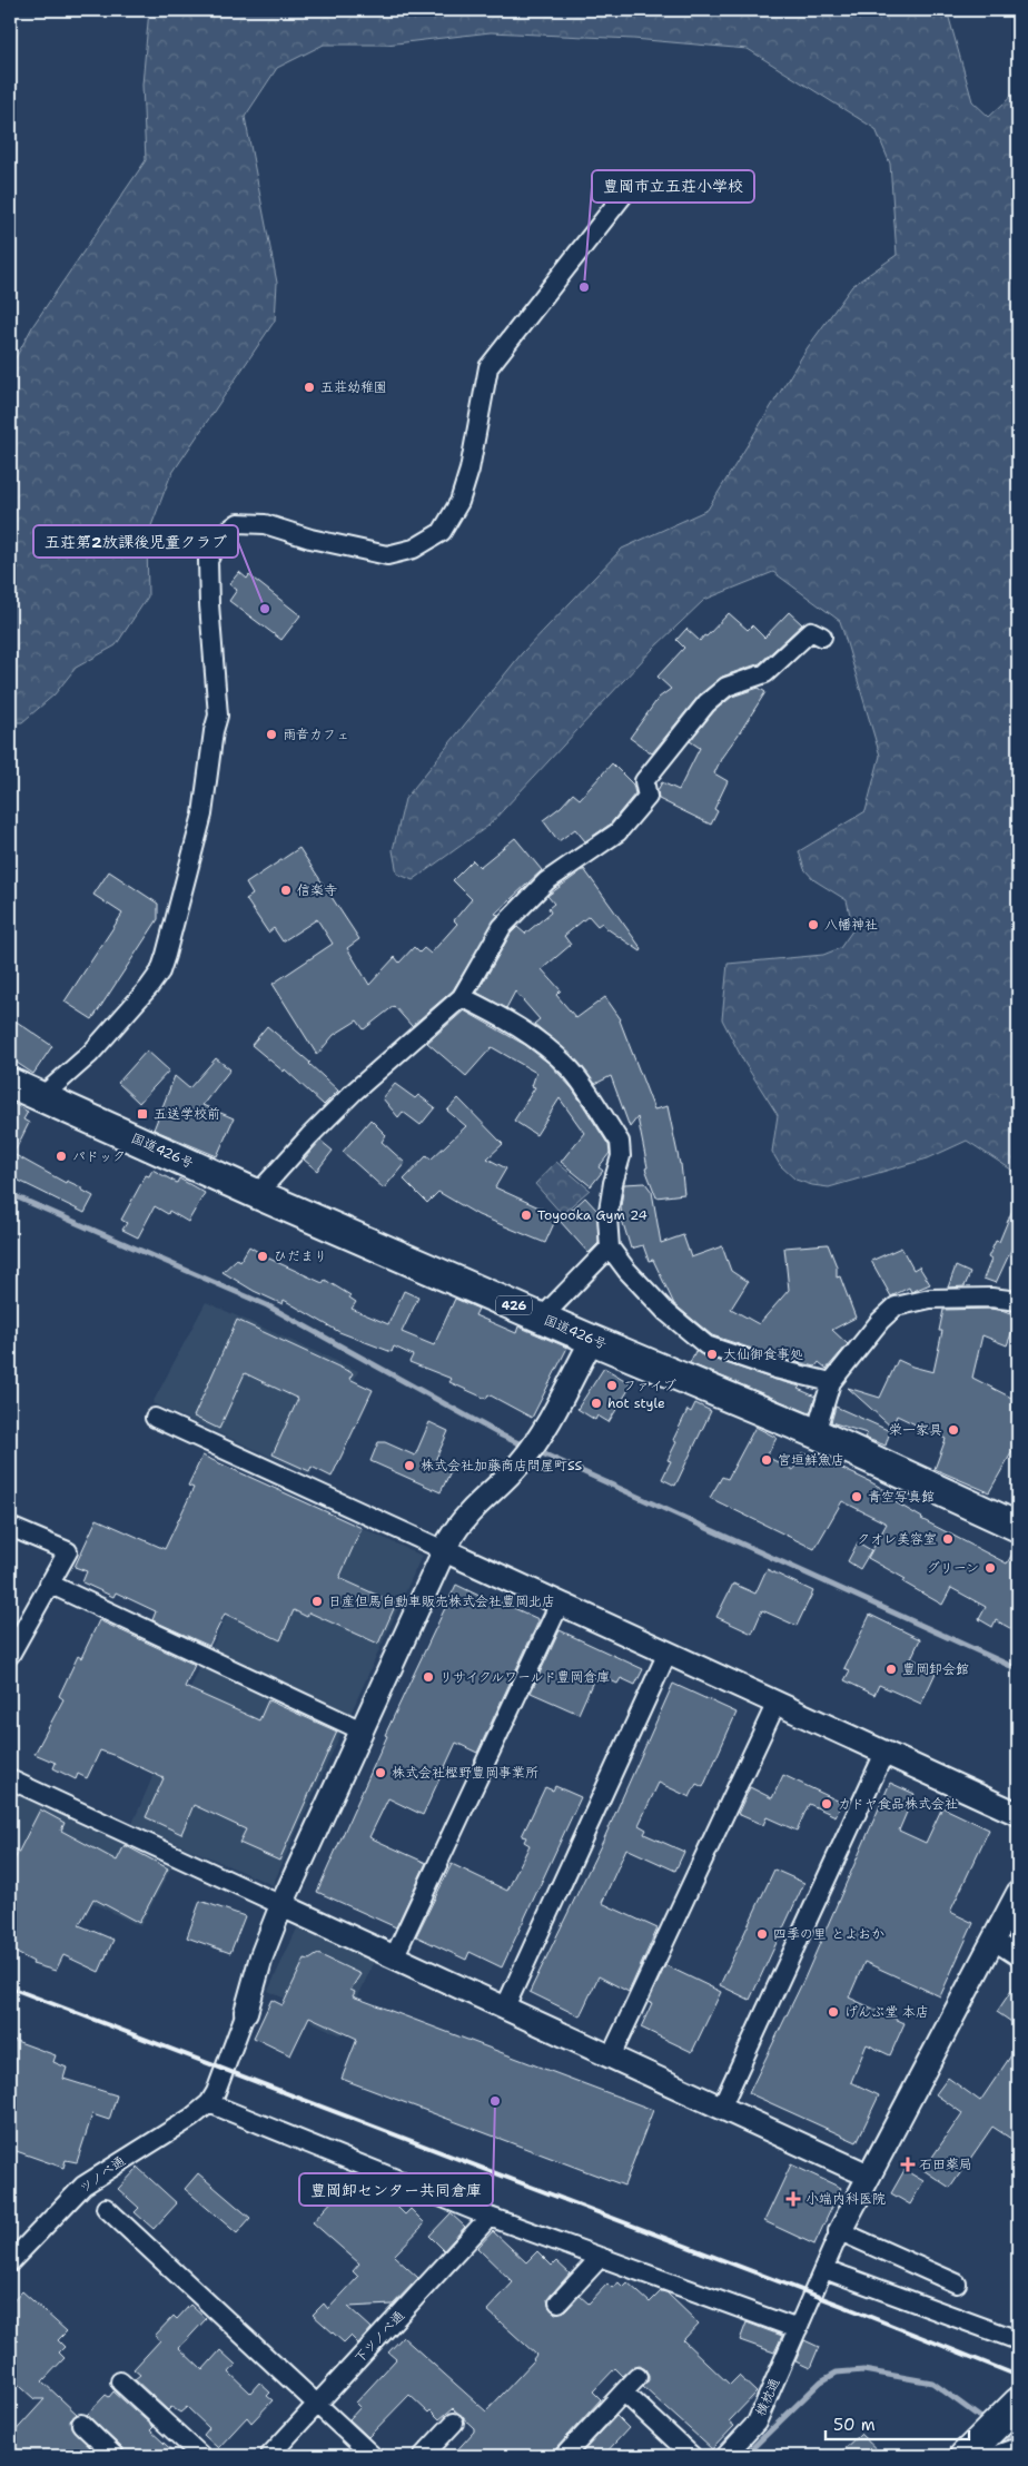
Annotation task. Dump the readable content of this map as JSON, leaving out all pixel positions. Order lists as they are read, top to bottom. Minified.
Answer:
{"streets":{"highway":["国道426号","426"],"street":["ツノベ通","下ツノベ通","横枕通"]},"places":{"other":["豊岡市立五荘小学校","五荘幼稚園","五荘第2放課後児童クラブ","雨音カフェ","信楽寺","八幡神社","パドック","Toyooka Gym 24","ひだまり","大仙御食事処","ファイブ","hot style","栄一家具","宮垣鮮魚店","株式会社加藤商店問屋町SS","青空写真館","クオレ美容室","グリーン","日産但馬自動車販売株式会社豊岡北店","豊岡卸会館","リサイクルワールド豊岡倉庫","株式会社樫野豊岡事業所","カドヤ食品株式会社","四季の里 とよおか","げんぶ堂 本店","豊岡卸センター共同倉庫"],"transit":["五送学校前"],"health":["石田薬局","小端内科医院"]},"scale_bar":"50 m"}
